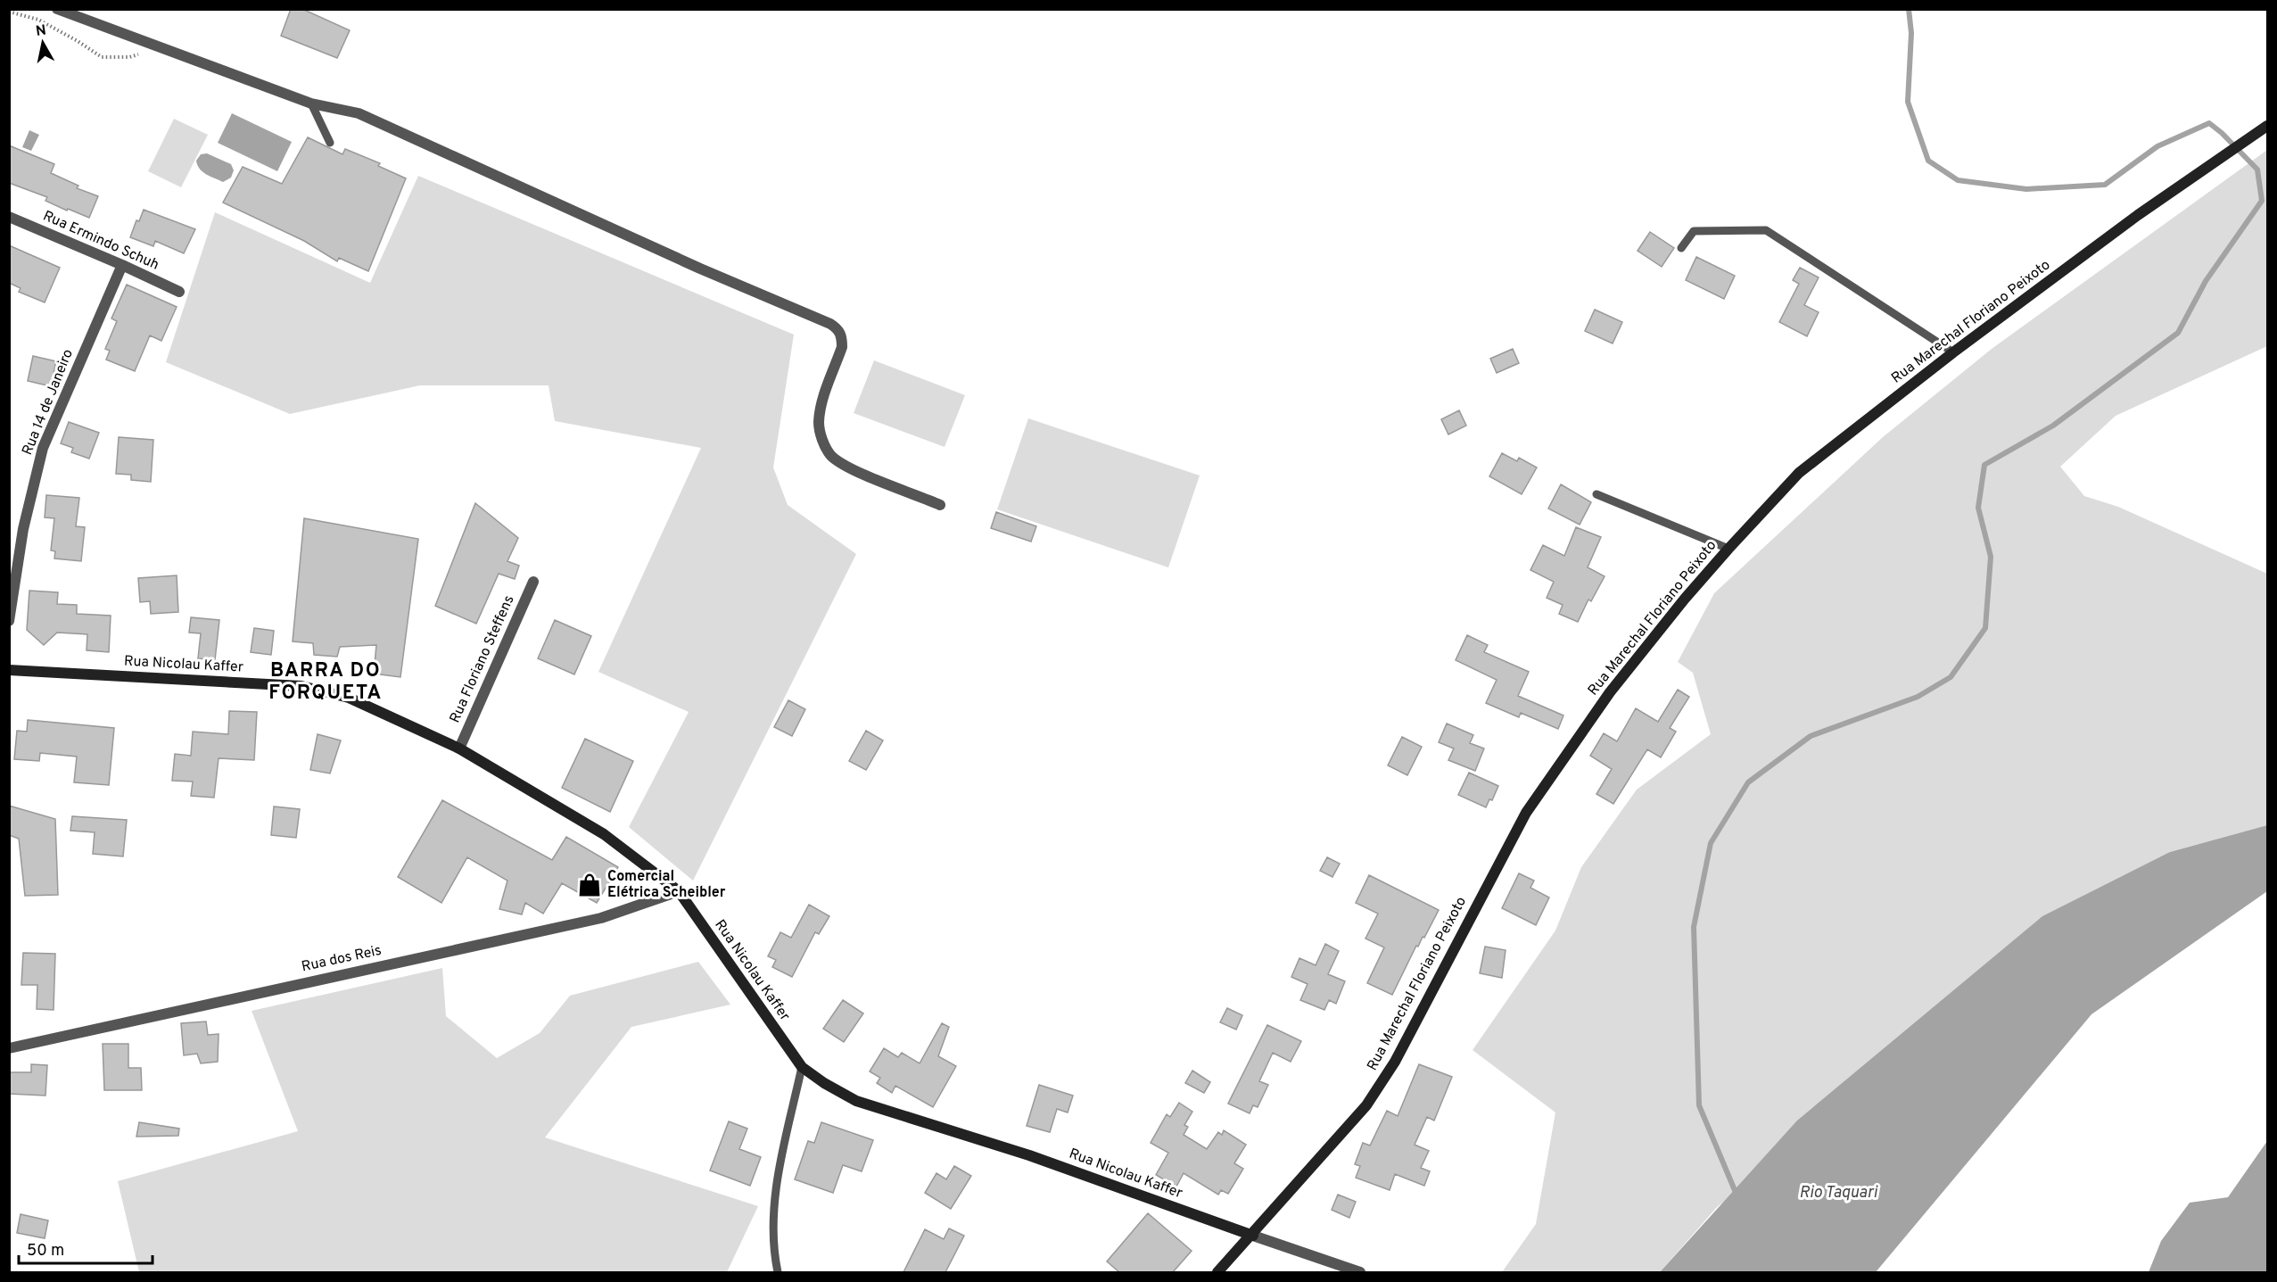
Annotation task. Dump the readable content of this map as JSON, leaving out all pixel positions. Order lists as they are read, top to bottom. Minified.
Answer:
{"streets":{"main road":["Rua Marechal Floriano Peixoto","Rua Nicolau Kaffer"],"street":["Rua Ermindo Schuh","Rua 14 de Janeiro","Rua Floriano Steffens","Rua dos Reis"]},"crossings":[["Rua Ermindo Schuh","Rua 14 de Janeiro"],["Rua Marechal Floriano Peixoto","Rua Nicolau Kaffer"],["Rua Floriano Steffens","Rua Nicolau Kaffer"],["Rua Nicolau Kaffer","Rua dos Reis"]],"districts":["BARRA DO FORQUETA"],"water":["Rio Taquari"],"places":{"shop":["Comercial Elétrica Scheibler"]},"scale_bar":"50 m","north":"top"}
